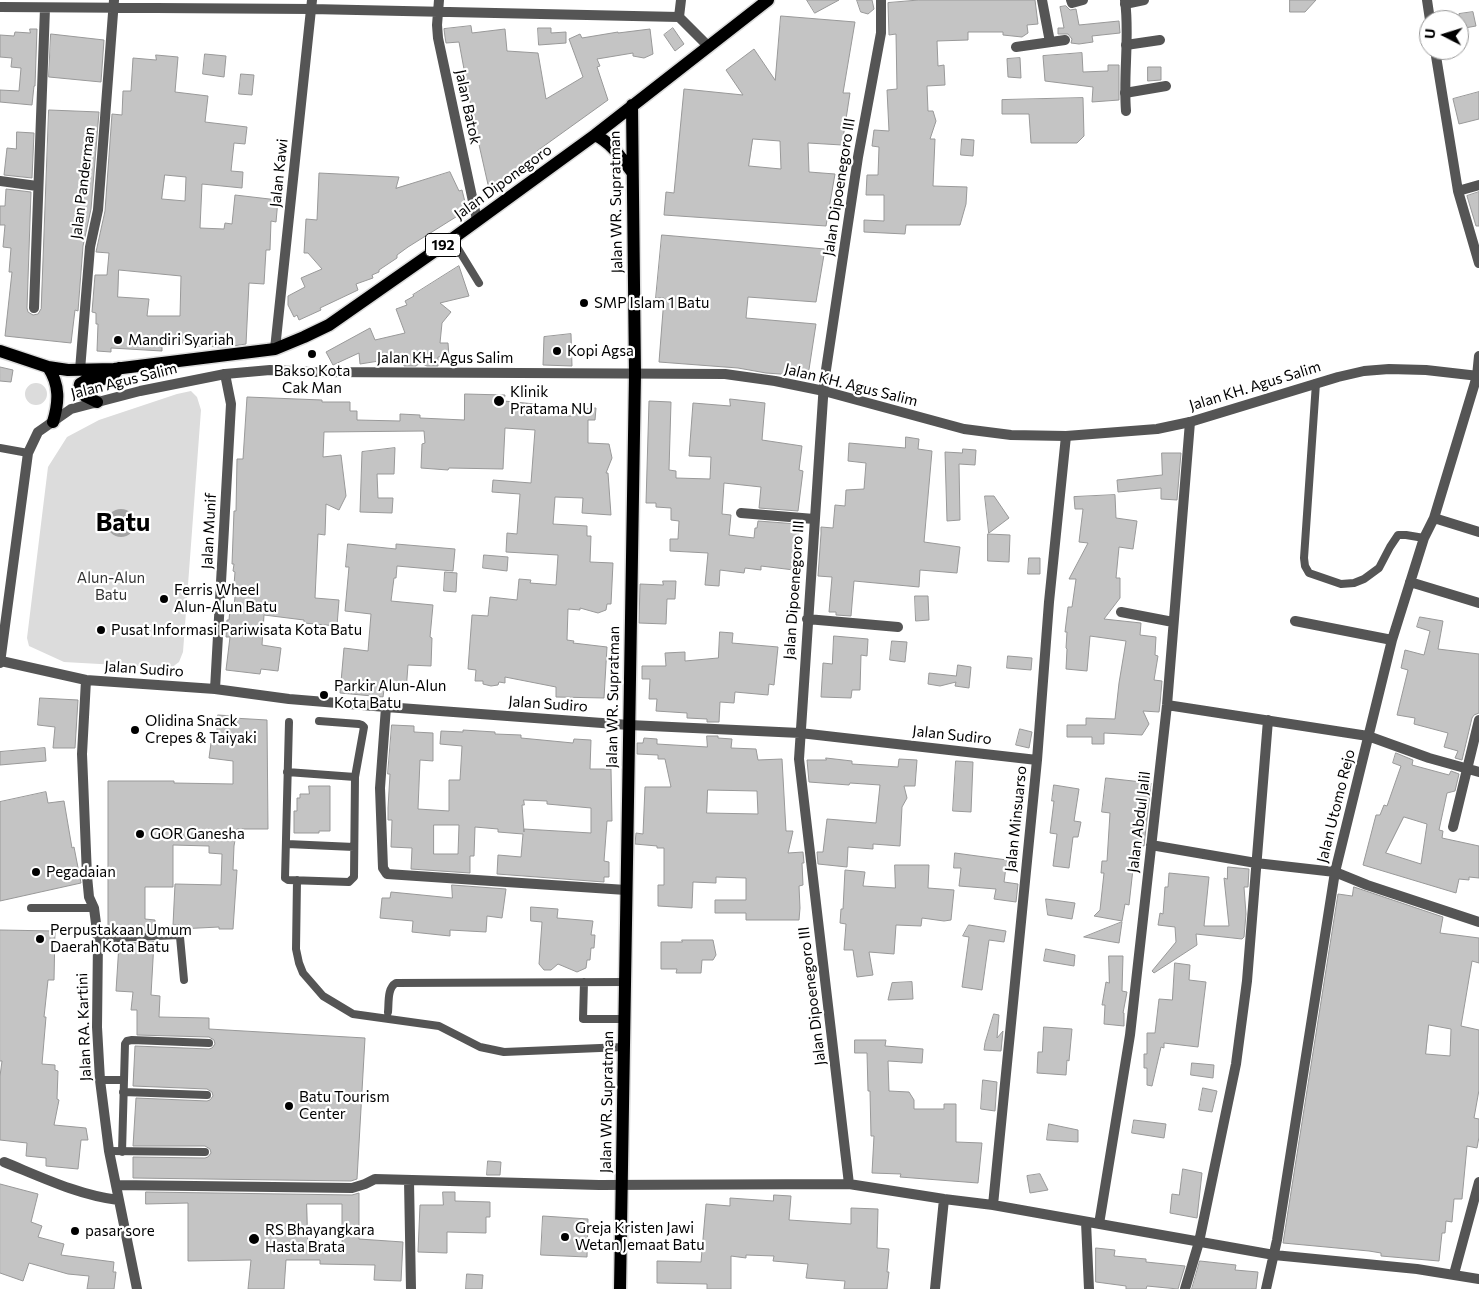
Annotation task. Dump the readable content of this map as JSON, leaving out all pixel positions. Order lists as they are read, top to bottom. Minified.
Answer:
{"streets":{"main road":["Jalan Diponegoro","Jalan WR. Supratman","192","Jalan Agus Salim"],"street":["Jalan Batok","Jalan Kawi","Jalan Panderman","Jalan Dipoenegoro III","Jalan KH. Agus Salim","Jalan Munif","Jalan Sudiro","Jalan Utomo Rejo","Jalan Minsuarso","Jalan Abdul Jalil","Jalan RA. Kartini"]},"crossings":[["Jalan Batok","Jalan Diponegoro"],["Jalan Kawi","Jalan Diponegoro"],["Jalan Diponegoro","Jalan WR. Supratman"],["Jalan Diponegoro","Jalan Agus Salim"],["Jalan Panderman","Jalan Agus Salim"],["Jalan Dipoenegoro III","Jalan KH. Agus Salim"],["Jalan Dipoenegoro III","Jalan Sudiro"],["Jalan WR. Supratman","Jalan KH. Agus Salim"],["Jalan WR. Supratman","Jalan Sudiro"],["Jalan KH. Agus Salim","Jalan Agus Salim"],["Jalan KH. Agus Salim","Jalan Munif"],["Jalan KH. Agus Salim","Jalan Utomo Rejo"],["Jalan KH. Agus Salim","Jalan Minsuarso"],["Jalan KH. Agus Salim","Jalan Abdul Jalil"],["Jalan Munif","Jalan Sudiro"],["Jalan Sudiro","Jalan Minsuarso"],["Jalan Sudiro","Jalan RA. Kartini"]],"districts":["Batu"],"parks":["Alun-Alun Batu"],"places":["SMP Islam 1 Batu","Mandiri Syariah","Kopi Agsa","Bakso Kota Cak Man","Klinik Pratama NU","Ferris Wheel Alun-Alun Batu","Pusat Informasi Pariwisata Kota Batu","Parkir Alun-Alun Kota Batu","Olidina Snack Crepes & Taiyaki","GOR Ganesha","Pegadaian","Perpustakaan Umum Daerah Kota Batu","Batu Tourism Center","pasar sore","Greja Kristen Jawi Wetan Jemaat Batu","RS Bhayangkara Hasta Brata"],"north":"left"}
